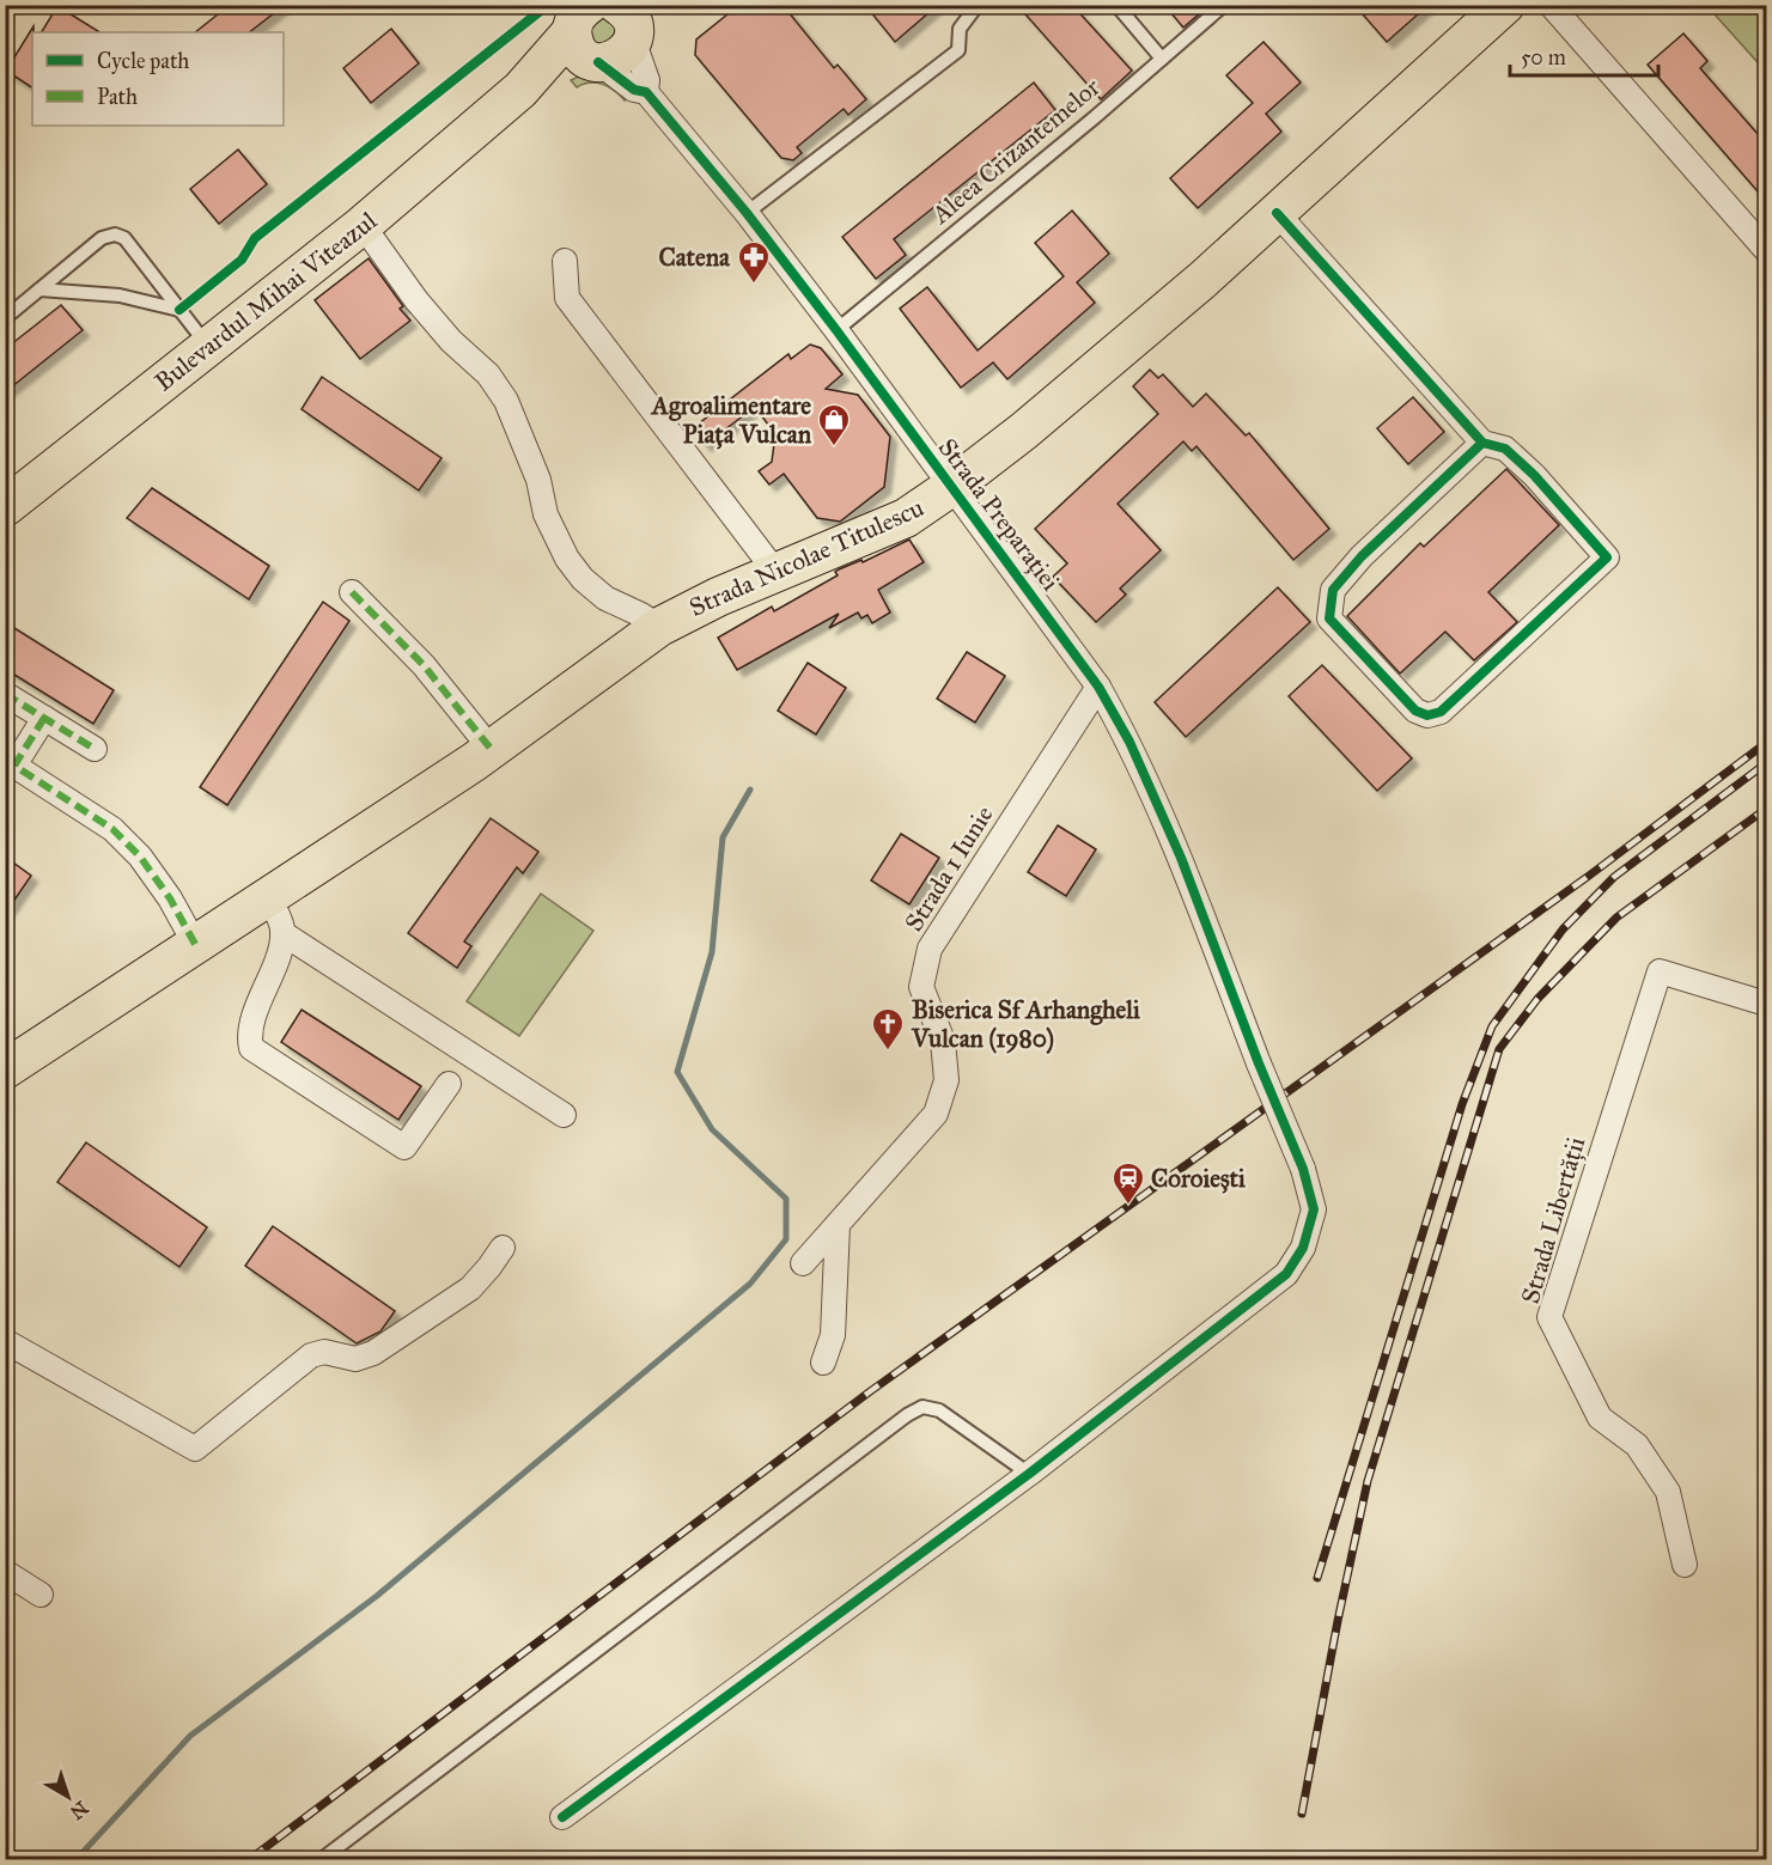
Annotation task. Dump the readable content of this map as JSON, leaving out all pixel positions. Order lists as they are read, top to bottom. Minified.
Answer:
{"streets":{"main road":["Bulevardul Mihai Viteazul","Strada Nicolae Titulescu"],"street":["Strada Preparației","Strada 1 Iunie","Strada Libertății"],"lane":["Aleea Crizantemelor"]},"crossings":[["Aleea Crizantemelor","Strada Preparației"],["Bulevardul Mihai Viteazul","Strada Preparației"],["Strada Preparației","Strada Nicolae Titulescu"],["Strada Preparației","Strada 1 Iunie"]],"places":{"pharmacy":["Catena"],"shop":["Agroalimentare Piața Vulcan"],"church":["Biserica Sf Arhangheli Vulcan (1980)"],"station":["Coroiești"]},"legend":["Cycle path","Path"],"scale_bar":"50 m","north":"bottom right"}
